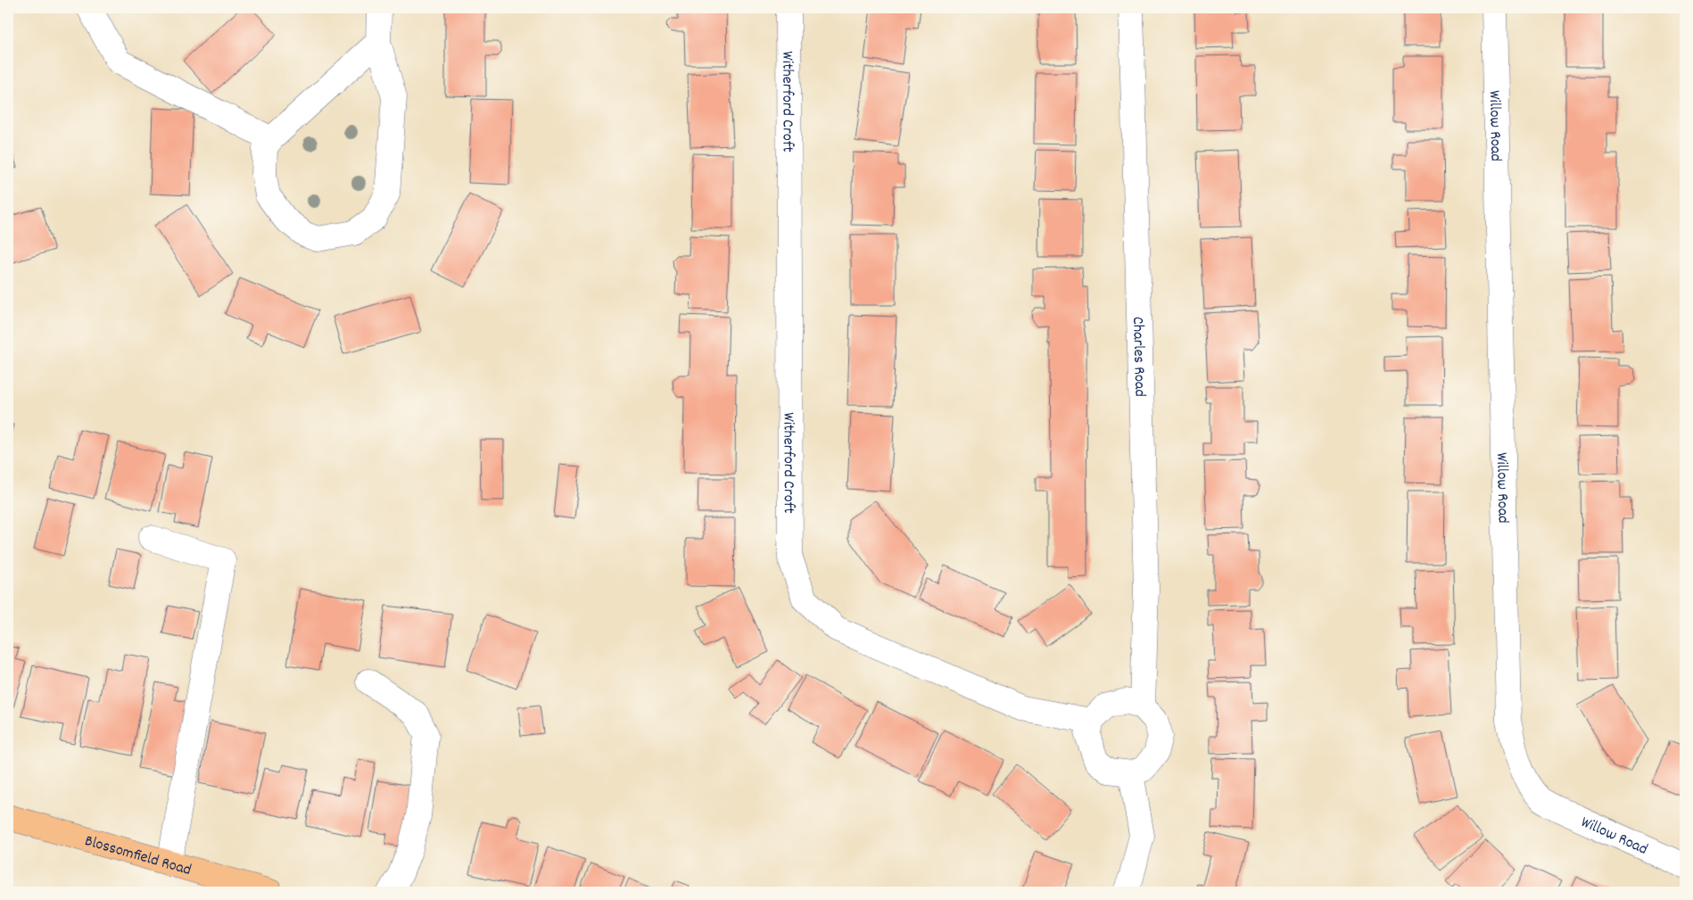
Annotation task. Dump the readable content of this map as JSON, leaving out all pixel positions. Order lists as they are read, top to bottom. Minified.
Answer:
{"streets":{"main road":["Blossomfield Road"],"street":["Witherford Croft","Willow Road","Charles Road"]},"crossings":[["Witherford Croft","Charles Road"]]}
